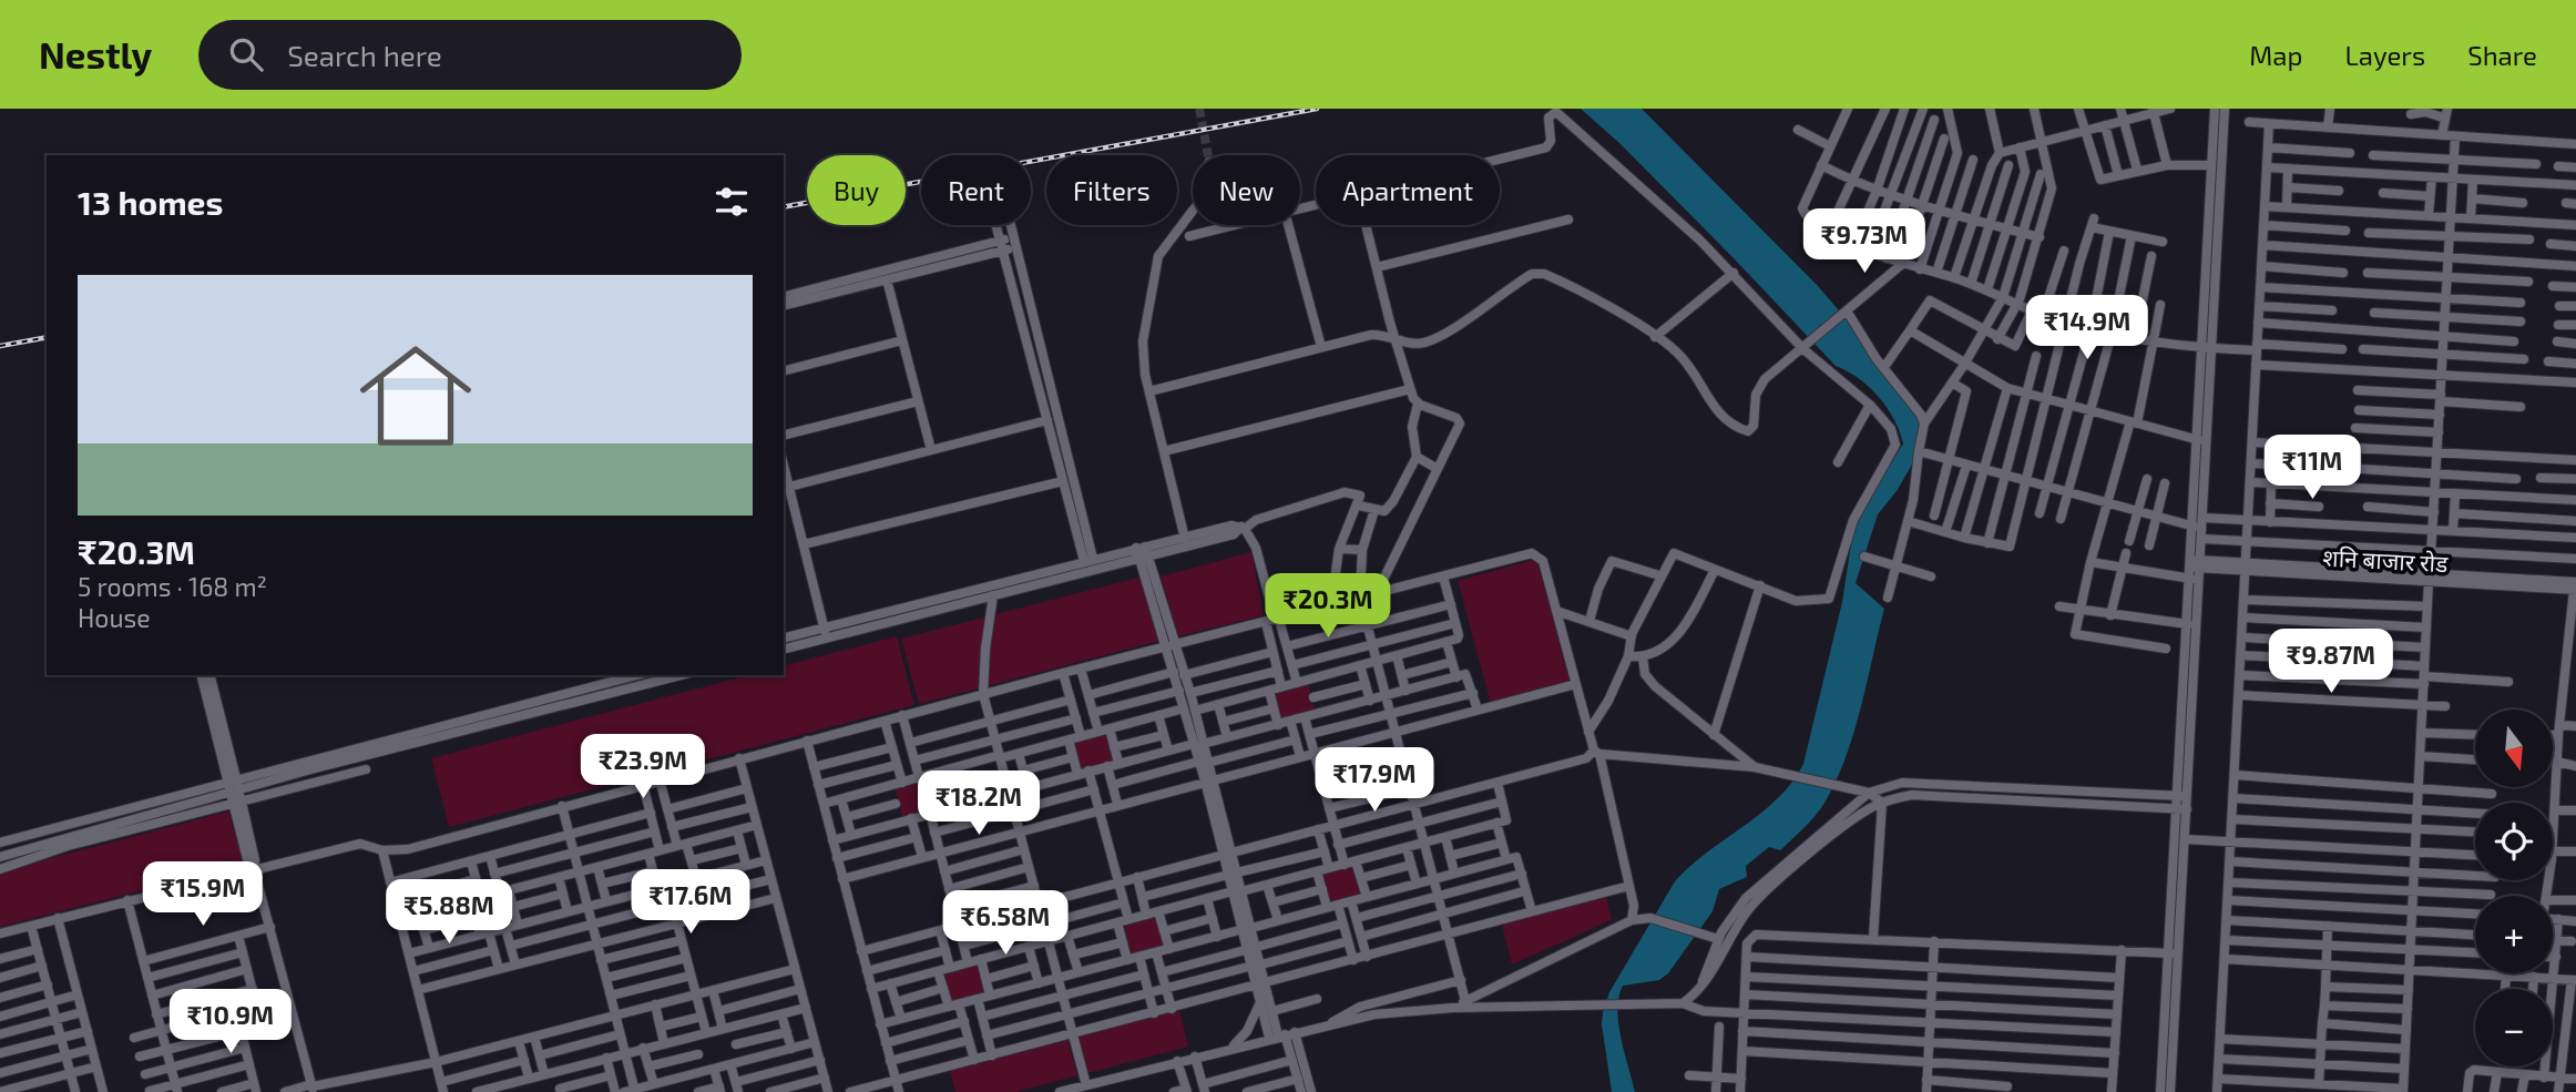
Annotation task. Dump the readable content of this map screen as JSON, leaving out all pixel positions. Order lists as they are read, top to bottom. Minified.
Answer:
{"streets":{"street":["शनि बाजार रोड"]},"north":"bottom","page":{"header":"Nestly","search":"Search here","nav":["Map","Layers","Share"],"chip":["Buy","Rent","Filters","New","Apartment"],"heading":"13 homes","price":["₹9.73M","₹14.9M","₹11M","₹20.3M","₹9.87M","₹23.9M","₹17.9M","₹18.2M","₹15.9M","₹17.6M","₹5.88M","₹6.58M","₹10.9M"],"list":[{"name":"₹20.3M","note":"5 rooms · 168 m² · House"}],"map_buttons":["+","−"]}}
